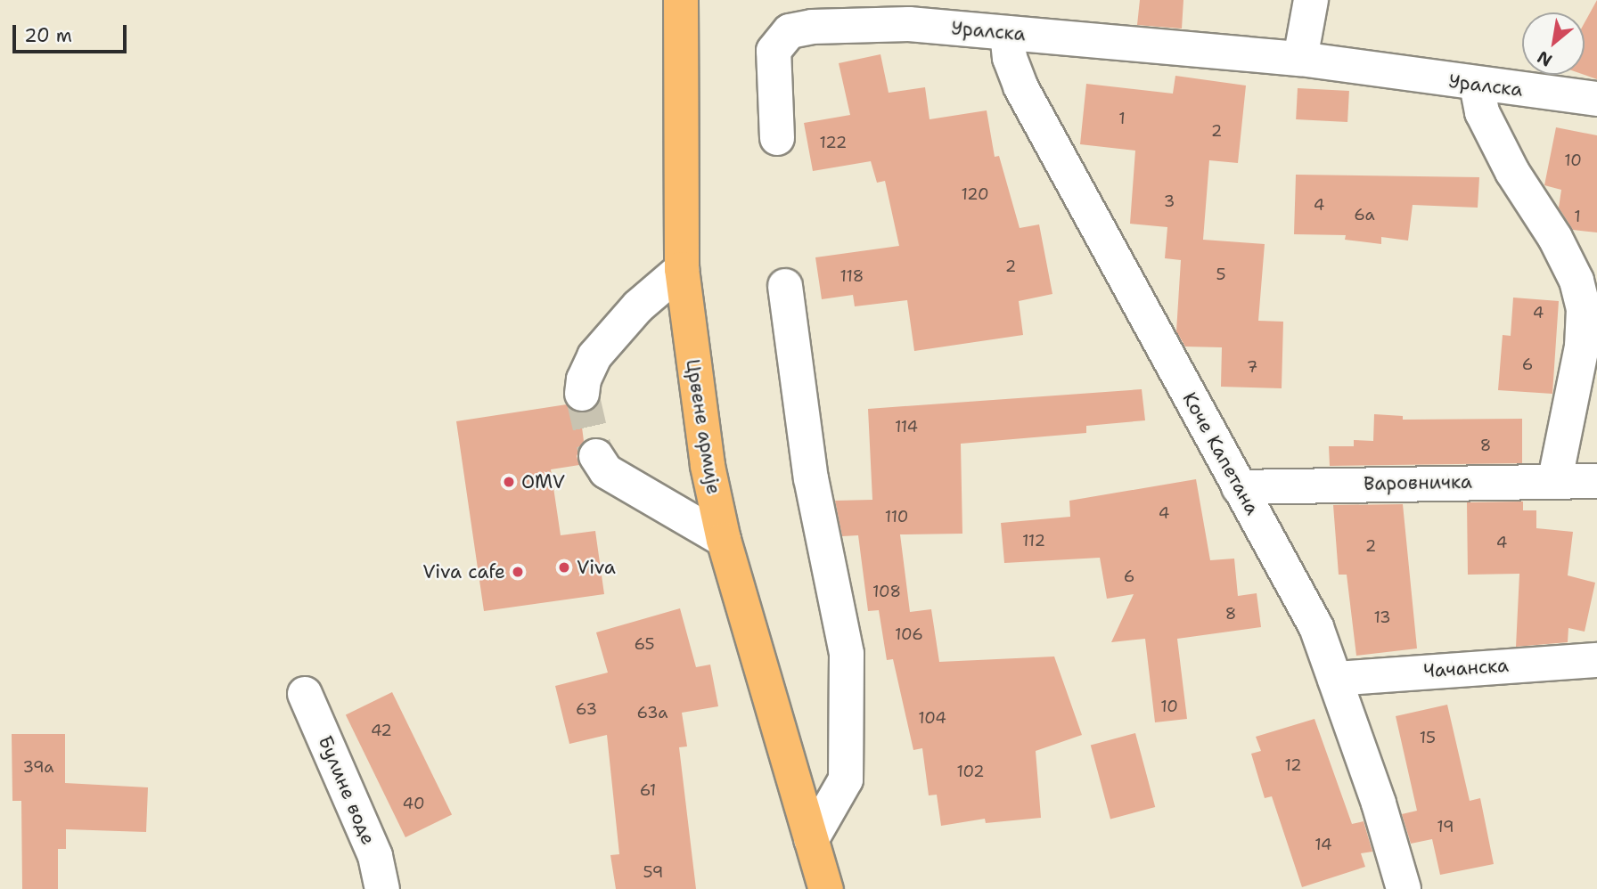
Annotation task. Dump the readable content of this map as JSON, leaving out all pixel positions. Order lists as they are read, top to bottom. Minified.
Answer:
{"streets":{"main road":["Црвене армије"],"street":["Уралска","Коче Капетана","Варовничка","Чачанска","Булине воде"]},"crossings":[["Уралска","Коче Капетана"],["Коче Капетана","Варовничка"],["Коче Капетана","Чачанска"]],"places":["OMV","Viva","Viva cafe"],"house_numbers":["1","2","122","10","120","3","4","6a","1","2","5","118","4","6","7","114","8","4","110","112","4","2","6","108","8","13","106","65","10","63","63a","104","42","15","12","39a","102","61","40","19","14","59"],"scale_bar":"20 m","north":"bottom left"}
